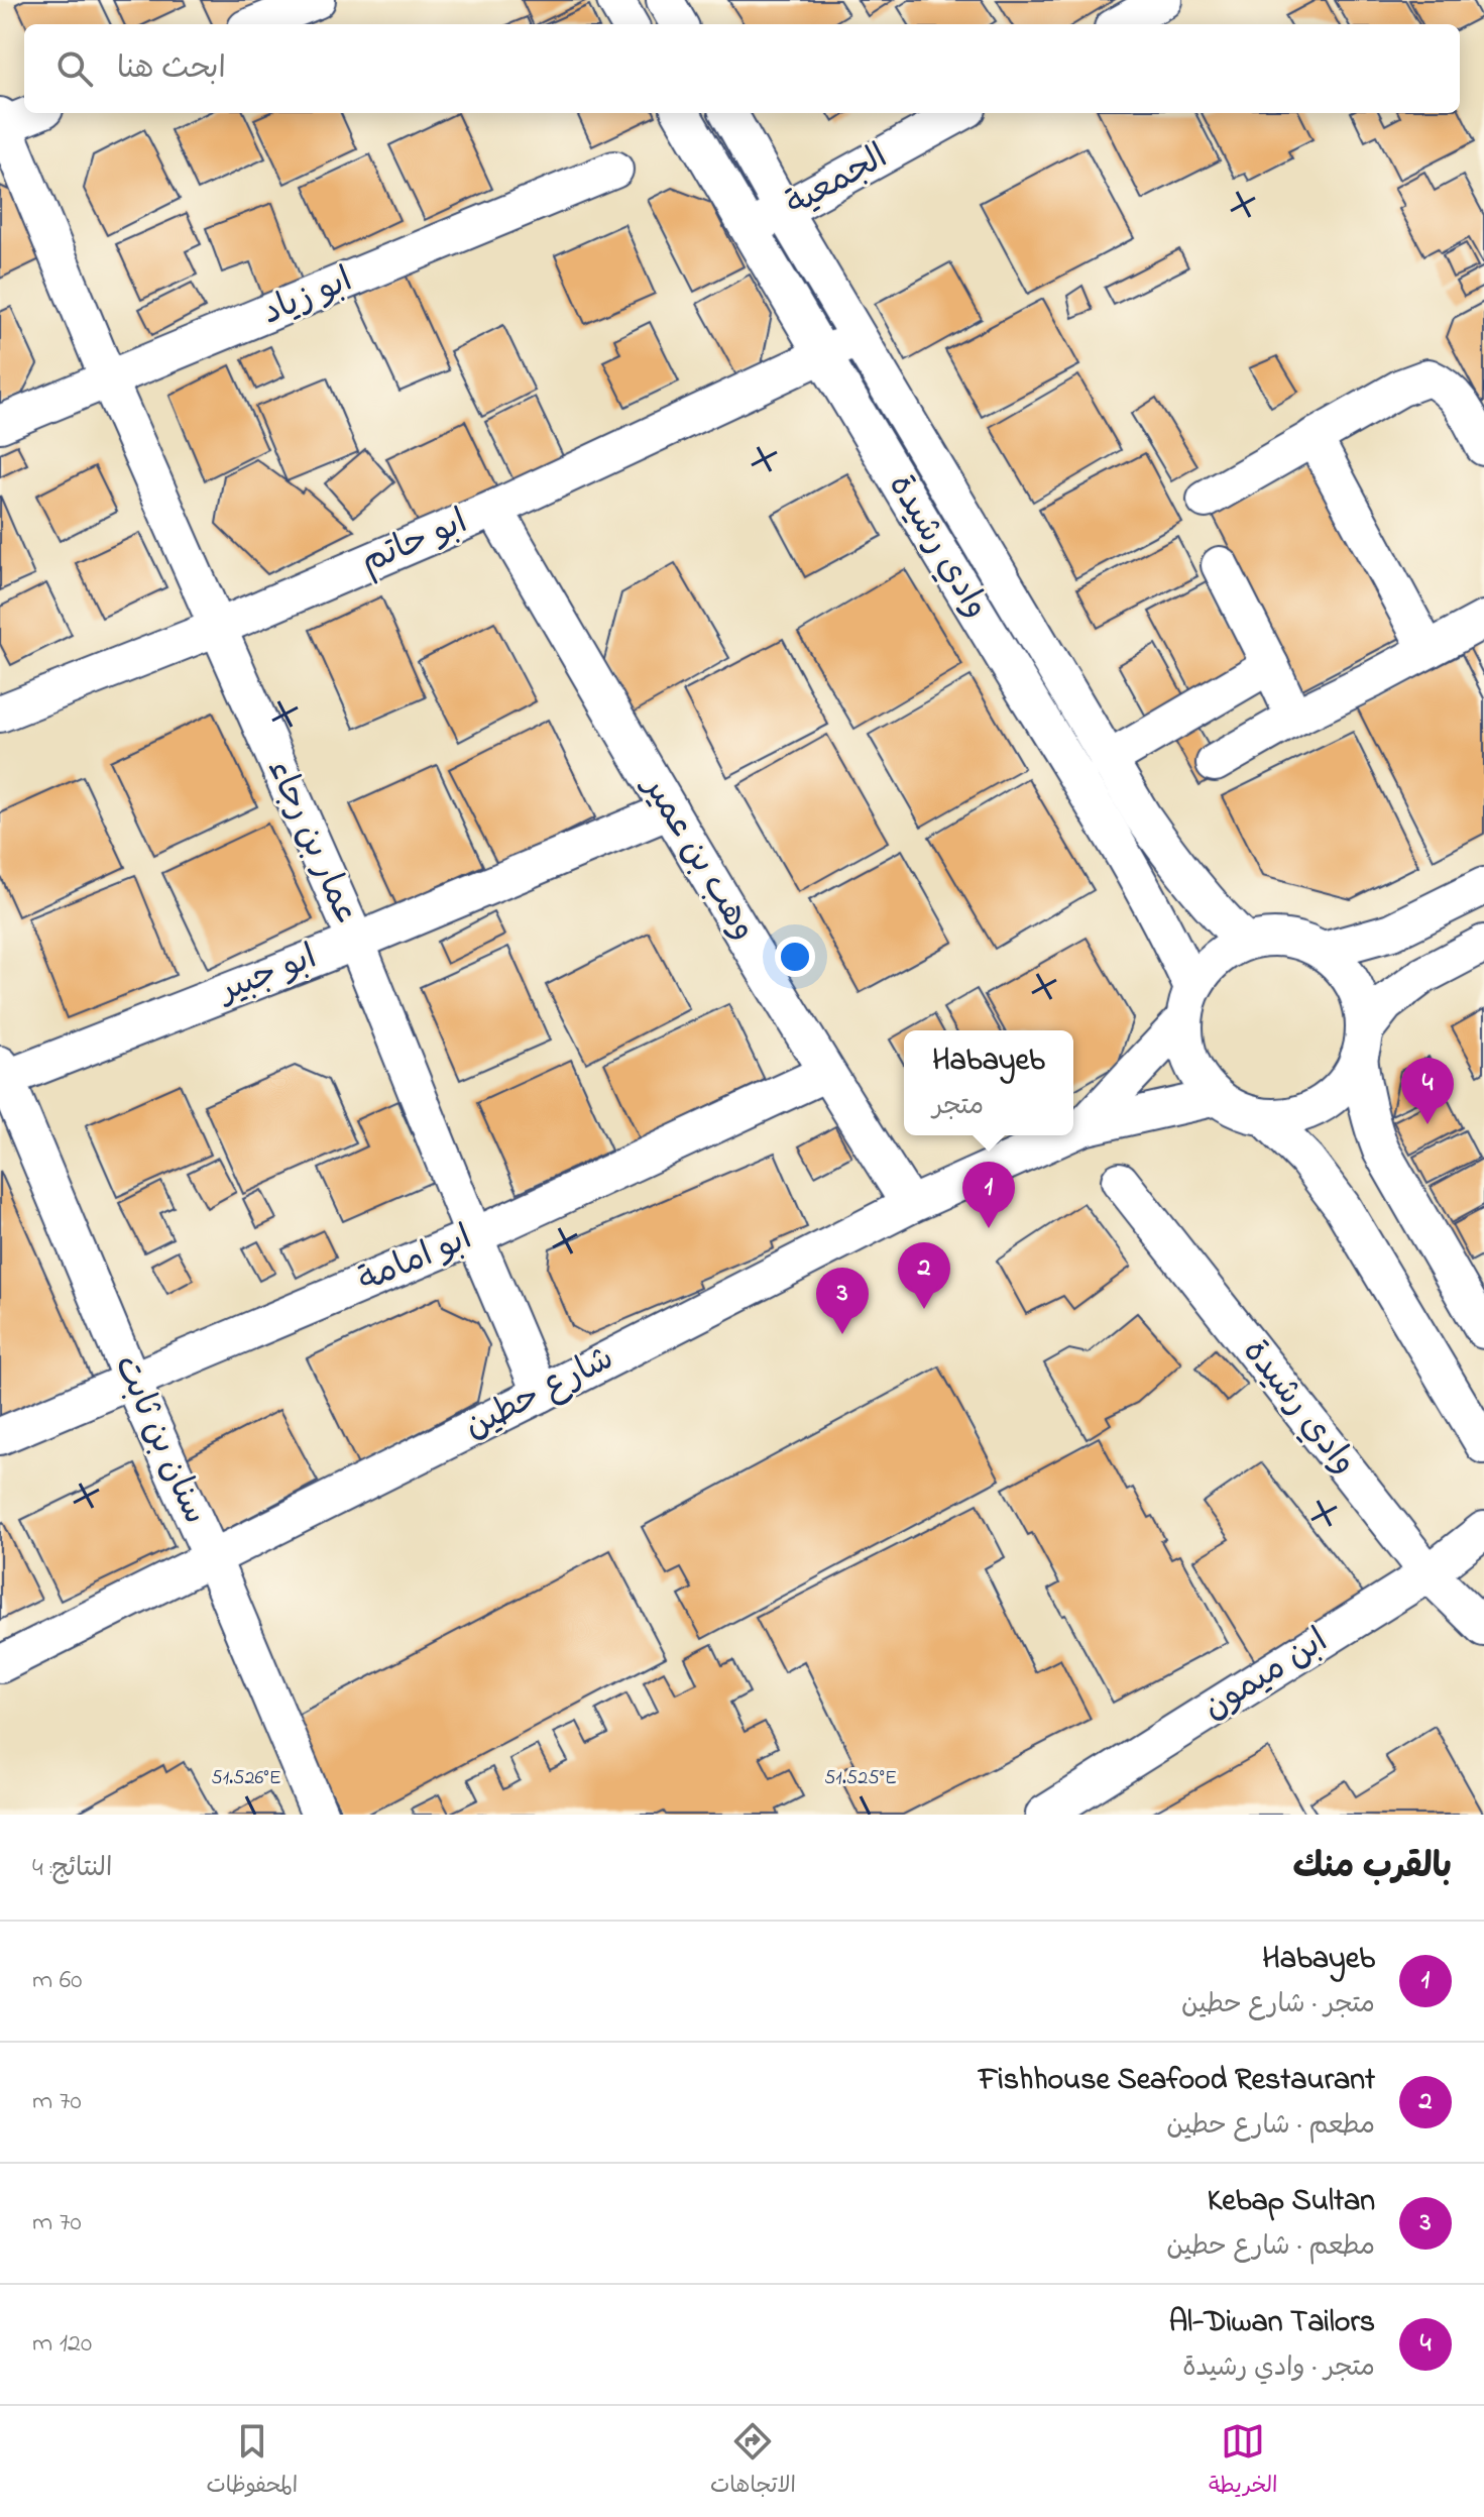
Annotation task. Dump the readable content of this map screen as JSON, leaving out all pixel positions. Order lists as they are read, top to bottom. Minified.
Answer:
{"streets":{"street":["الجمعية","ابو زياد","ابو حاتم","وادي رشيدة","عمار بن رجاء","وهب بن عمير","ابو جبير","ابو امامة","شارع حطين","سنان بن ثابت","ابن ميمون"]},"crossings":[["الجمعية","وادي رشيدة"],["ابو زياد","عمار بن رجاء"],["ابو حاتم","وادي رشيدة"],["ابو حاتم","عمار بن رجاء"],["ابو حاتم","وهب بن عمير"],["وادي رشيدة","شارع حطين"],["وادي رشيدة","ابن ميمون"],["عمار بن رجاء","ابو جبير"],["عمار بن رجاء","ابو امامة"],["عمار بن رجاء","شارع حطين"],["وهب بن عمير","ابو جبير"],["وهب بن عمير","ابو امامة"],["وهب بن عمير","شارع حطين"],["ابو جبير","سنان بن ثابت"],["ابو امامة","سنان بن ثابت"],["شارع حطين","سنان بن ثابت"]],"page":{"search":"ابحث هنا","popup":["Habayeb","متجر"],"pins":["4","1","2","3"],"heading":["بالقرب منك","النتائج: 4"],"list":[{"mark":"1","name":"Habayeb","note":"متجر · شارع حطين","value":"60 m"},{"mark":"2","name":"Fishhouse Seafood Restaurant","note":"مطعم · شارع حطين","value":"70 m"},{"mark":"3","name":"Kebap Sultan","note":"مطعم · شارع حطين","value":"70 m"},{"mark":"4","name":"Al-Diwan Tailors","note":"متجر · وادي رشيدة","value":"120 m"}],"nav":["الخريطة","الاتجاهات","المحفوظات"]},"coordinates":["51.526°E","51.525°E"]}
